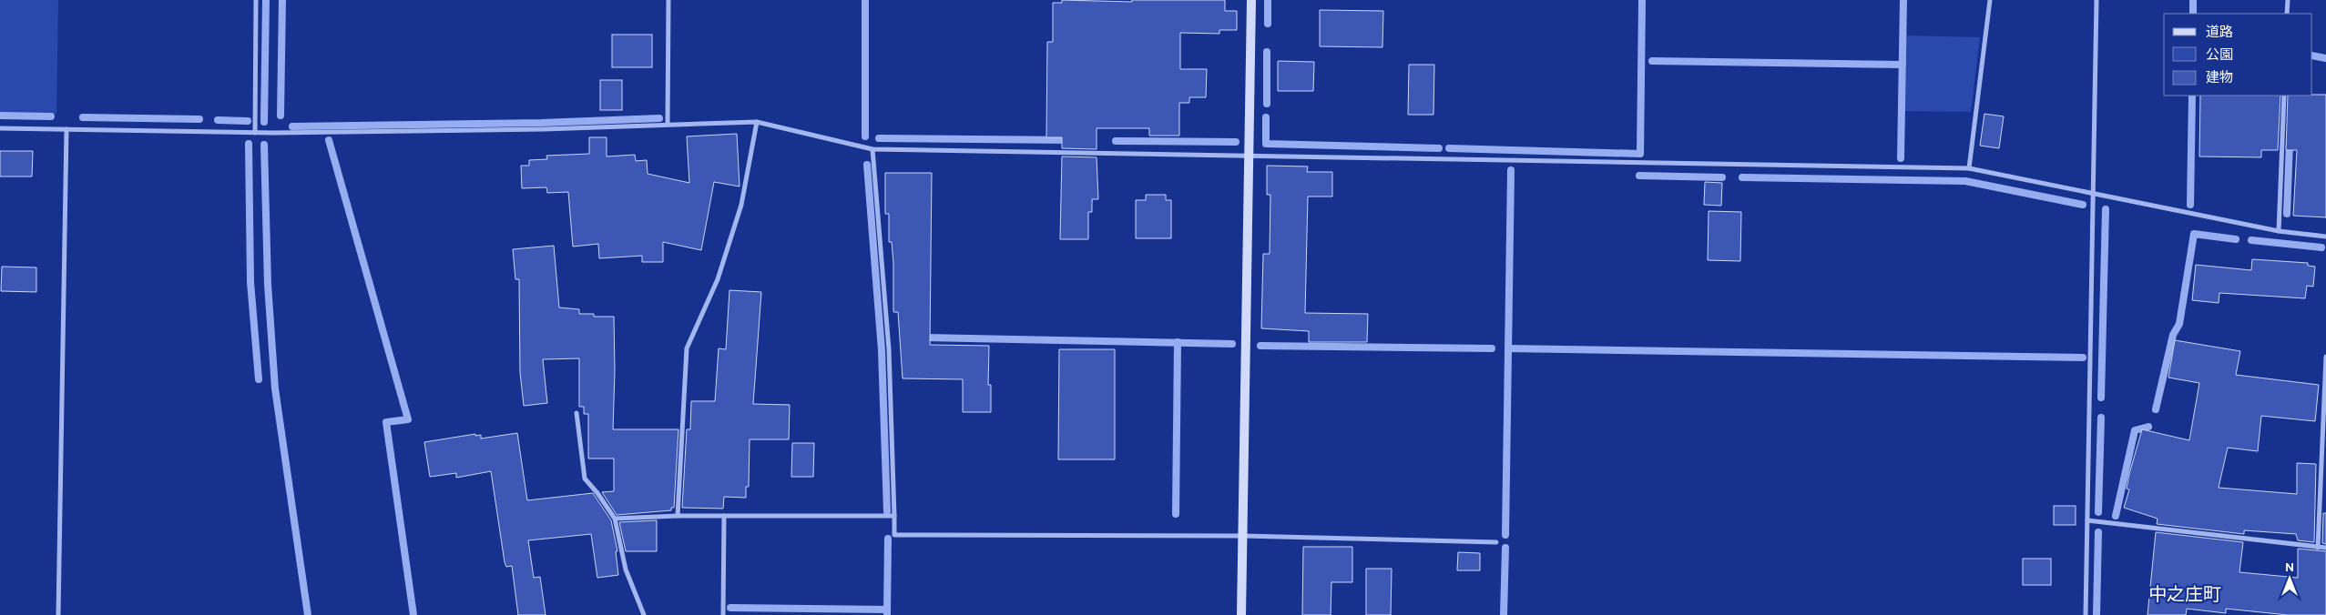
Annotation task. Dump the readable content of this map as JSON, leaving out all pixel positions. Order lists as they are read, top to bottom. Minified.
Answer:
{"districts":["中之庄町"],"legend":["道路","公園","建物"],"north":"top"}
